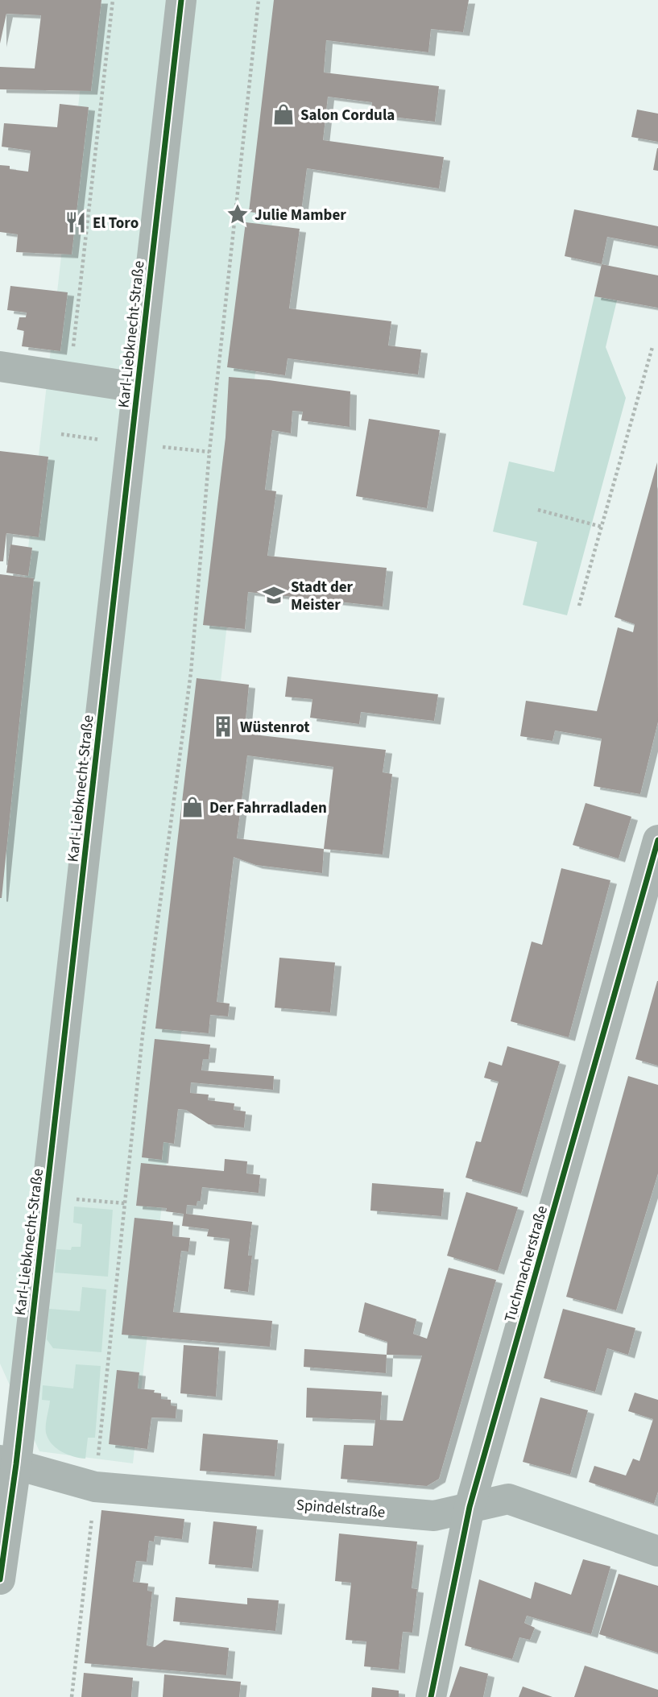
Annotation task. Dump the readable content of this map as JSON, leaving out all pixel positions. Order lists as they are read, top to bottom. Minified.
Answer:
{"streets":{"street":["Karl-Liebknecht-Straße","Tuchmacherstraße","Spindelstraße"]},"crossings":[["Karl-Liebknecht-Straße","Spindelstraße"],["Tuchmacherstraße","Spindelstraße"]],"places":{"shop":["Salon Cordula","Der Fahrradladen"],"place":["Julie Mamber"],"restaurant":["El Toro"],"school or university":["Stadt der Meister"],"building":["Wüstenrot"]}}
